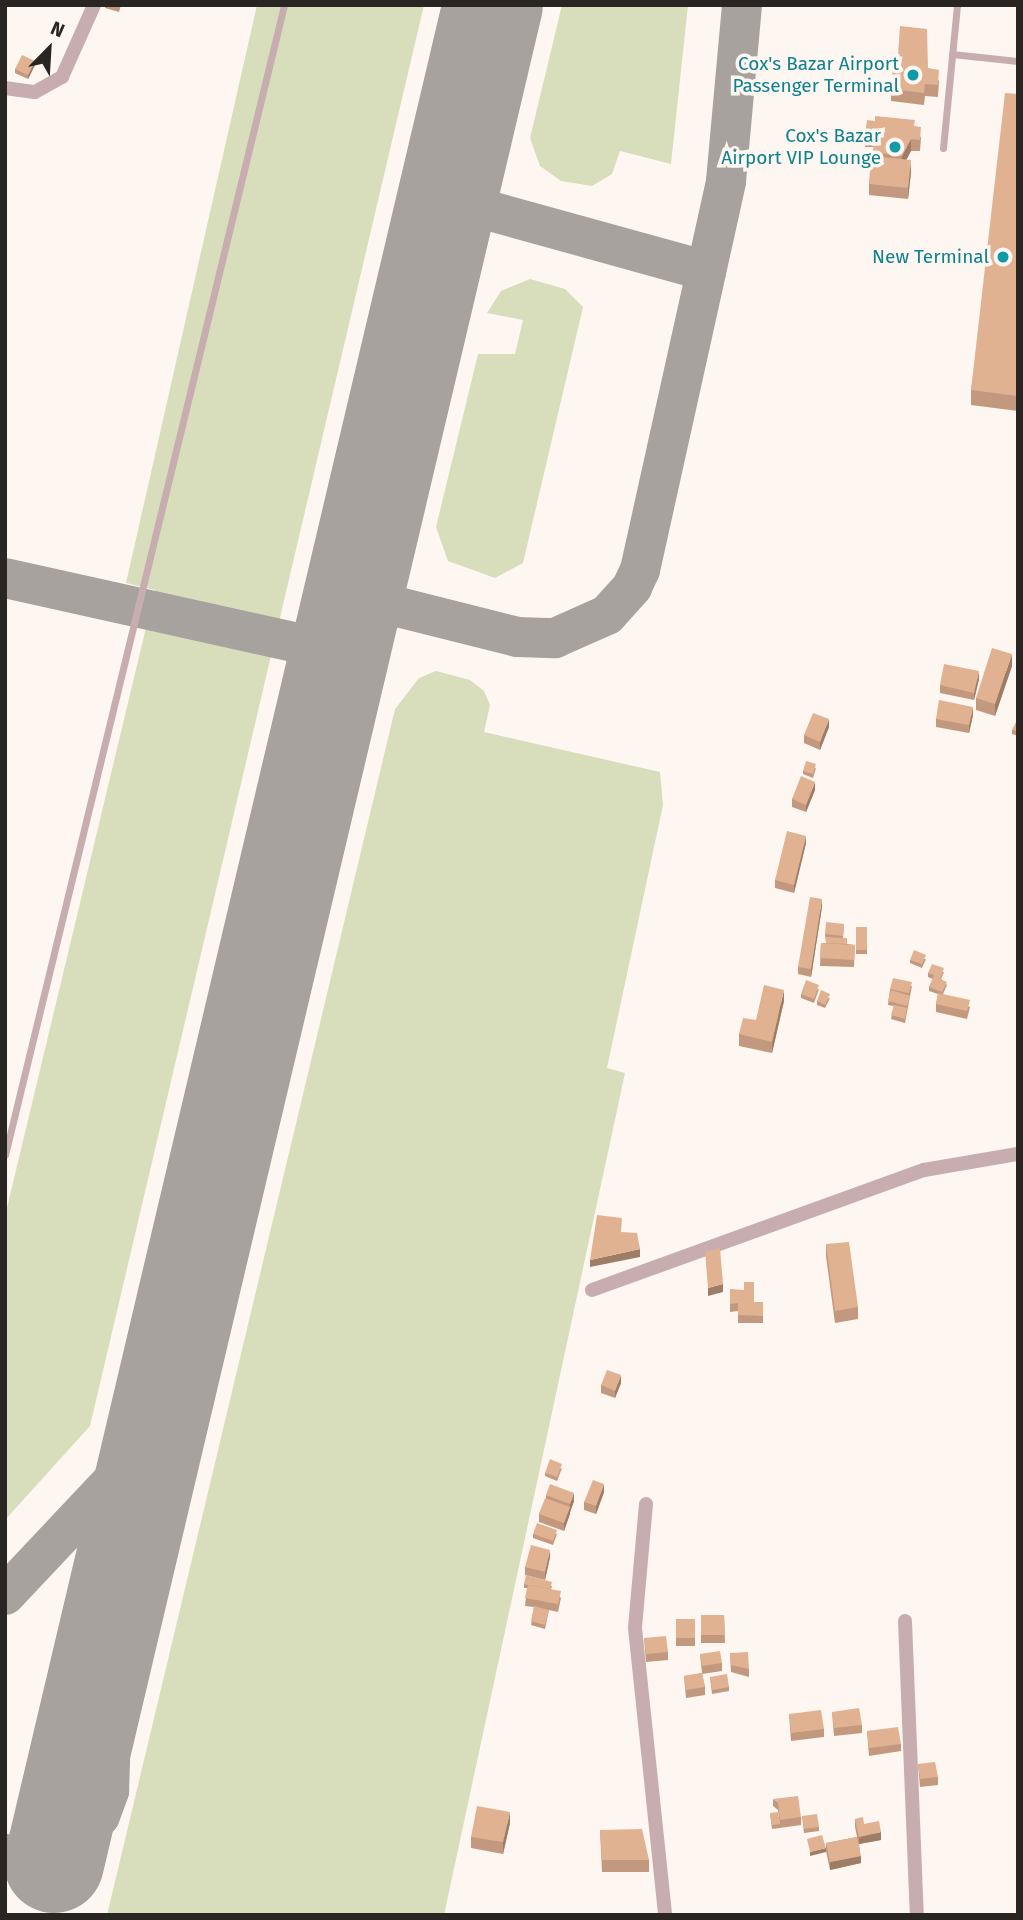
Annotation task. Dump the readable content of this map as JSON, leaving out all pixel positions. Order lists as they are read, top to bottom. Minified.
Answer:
{"places":["Cox's Bazar Airport Passenger Terminal","Cox's Bazar Airport VIP Lounge","New Terminal"],"north":"top right"}
